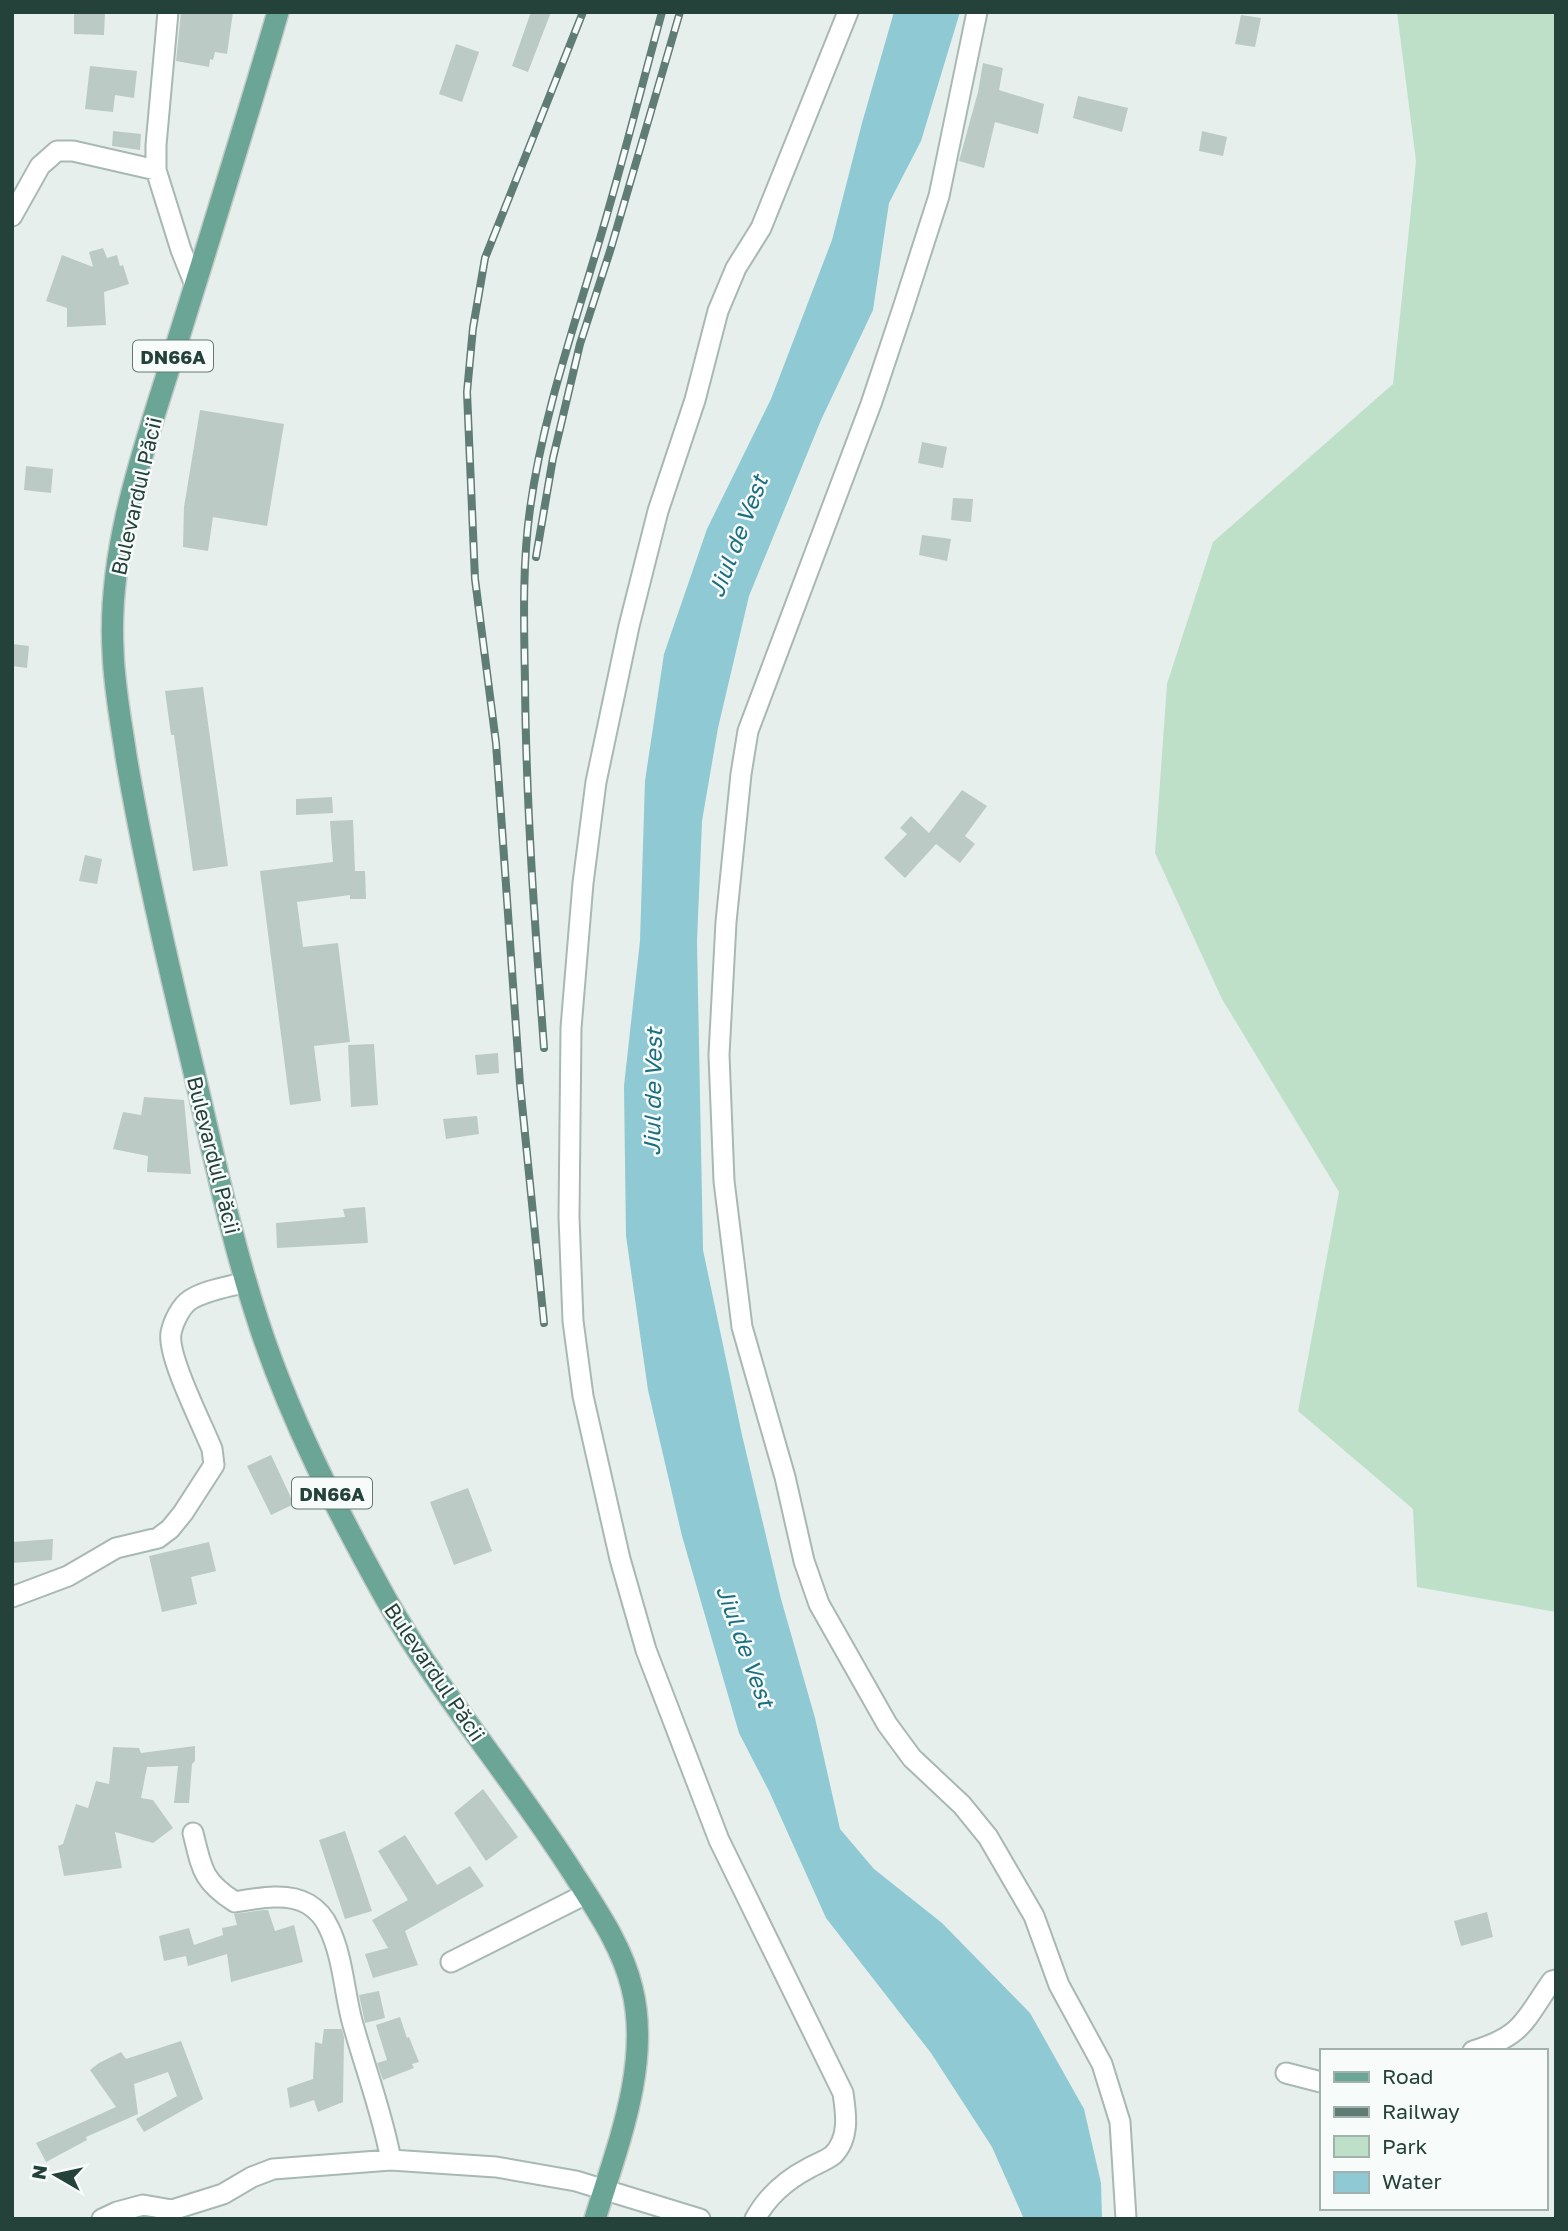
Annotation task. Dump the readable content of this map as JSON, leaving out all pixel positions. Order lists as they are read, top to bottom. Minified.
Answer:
{"streets":{"main road":["DN66A","Bulevardul Păcii"]},"water":["Jiul de Vest"],"legend":["Road","Railway","Park","Water"],"north":"left"}
